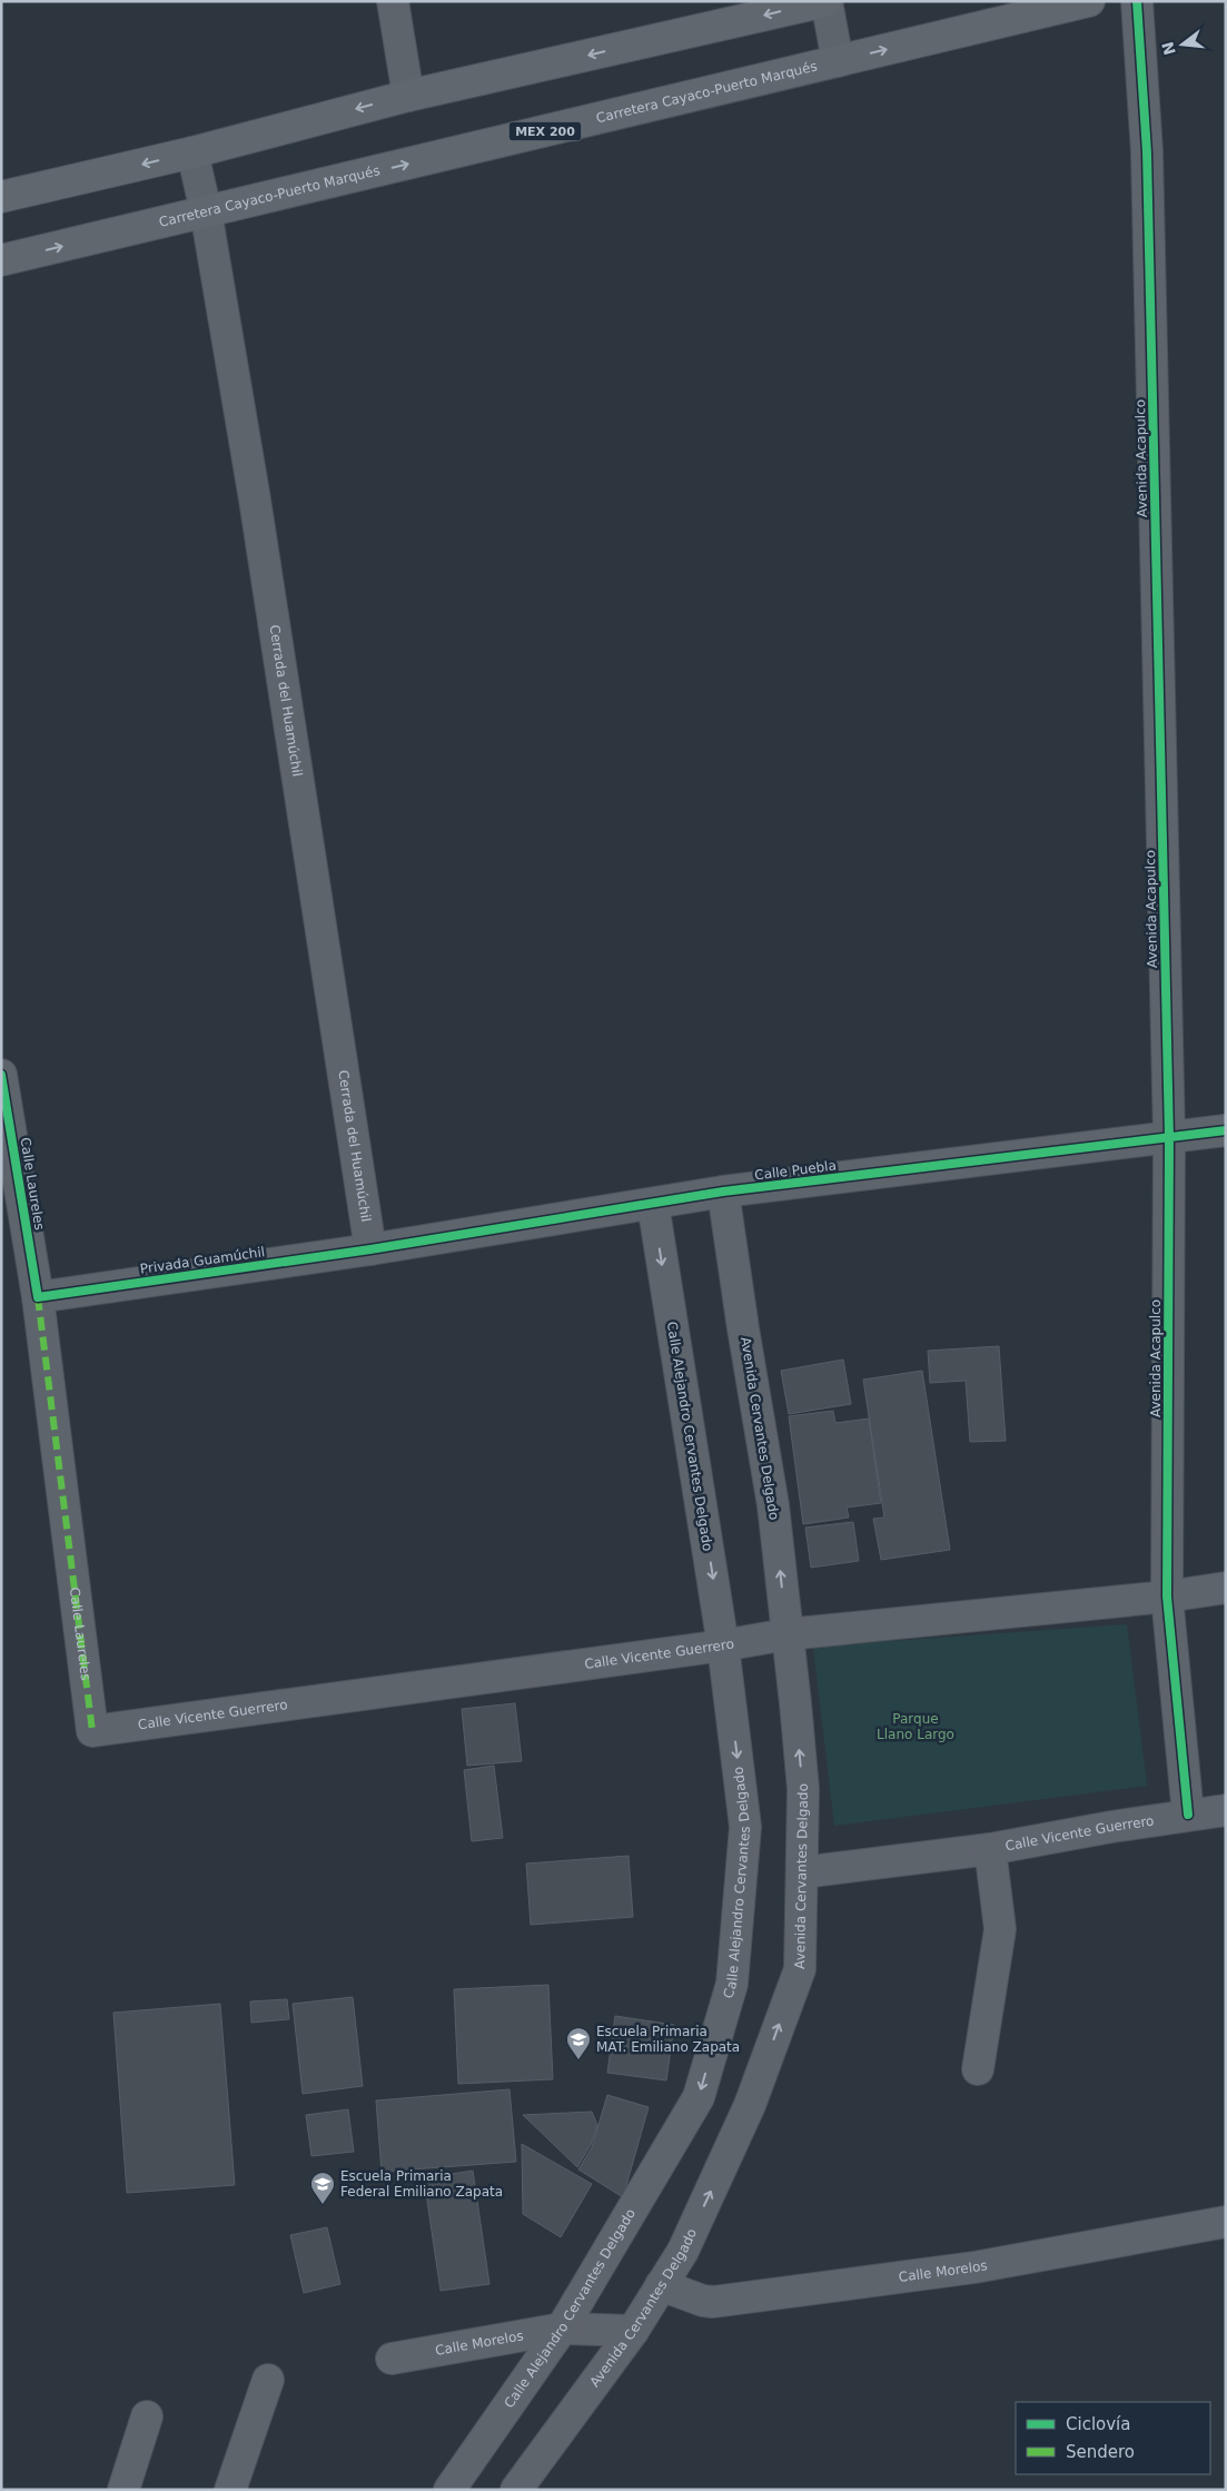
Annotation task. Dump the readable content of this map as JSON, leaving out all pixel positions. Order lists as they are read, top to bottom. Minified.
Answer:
{"streets":{"main road":["Carretera Cayaco-Puerto Marqués","MEX 200"],"street":["Avenida Acapulco","Cerrada del Huamúchil","Calle Puebla","Calle Laureles","Privada Guamúchil","Avenida Cervantes Delgado","Calle Alejandro Cervantes Delgado","Calle Vicente Guerrero","Calle Morelos"]},"crossings":[["Carretera Cayaco-Puerto Marqués","Cerrada del Huamúchil"],["Avenida Acapulco","Calle Puebla"],["Avenida Acapulco","Calle Vicente Guerrero"],["Cerrada del Huamúchil","Calle Puebla"],["Cerrada del Huamúchil","Privada Guamúchil"],["Calle Puebla","Privada Guamúchil"],["Calle Puebla","Avenida Cervantes Delgado"],["Calle Puebla","Calle Alejandro Cervantes Delgado"],["Calle Laureles","Privada Guamúchil"],["Calle Laureles","Calle Vicente Guerrero"],["Avenida Cervantes Delgado","Calle Vicente Guerrero"],["Avenida Cervantes Delgado","Calle Morelos"],["Calle Alejandro Cervantes Delgado","Calle Vicente Guerrero"],["Calle Alejandro Cervantes Delgado","Calle Morelos"]],"one_way":["Avenida Cervantes Delgado","Calle Alejandro Cervantes Delgado"],"parks":["Parque Llano Largo"],"places":{"school or university":["Escuela Primaria MAT. Emiliano Zapata","Escuela Primaria Federal Emiliano Zapata"]},"legend":["Ciclovía","Sendero"],"north":"left"}
